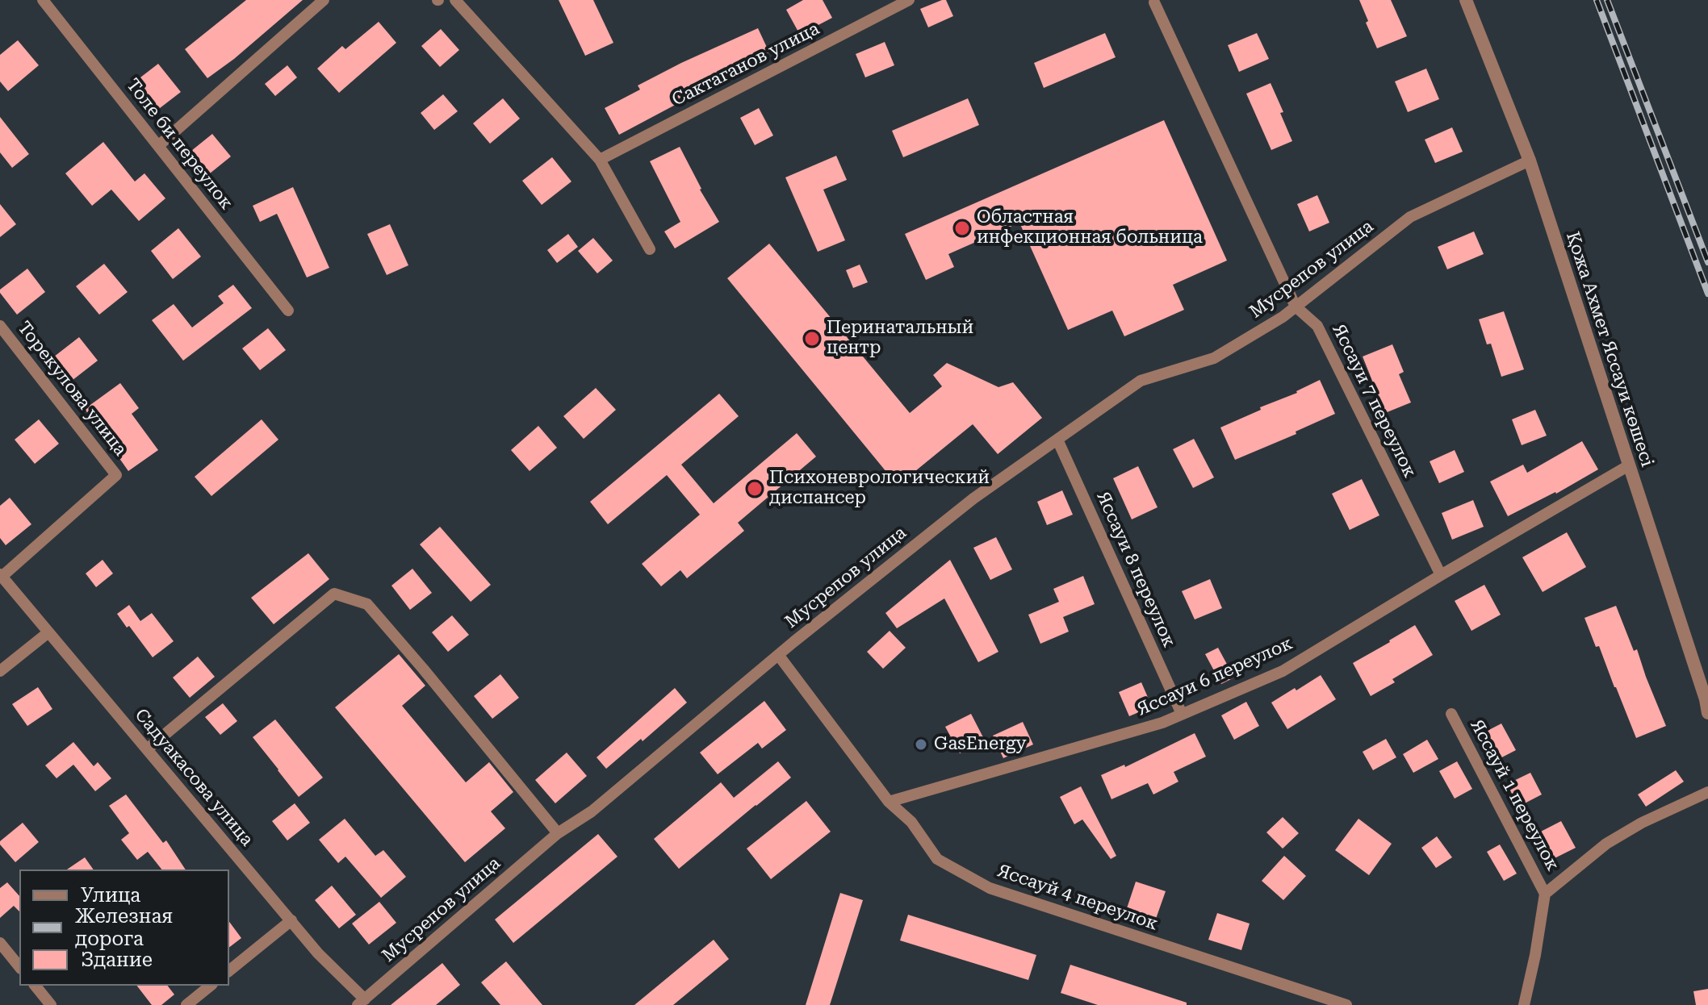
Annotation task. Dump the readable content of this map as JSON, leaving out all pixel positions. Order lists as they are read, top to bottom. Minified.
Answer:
{"streets":{"street":["Сактаганов улица","Толе би переулок","Мусрепов улица","Қожа Ахмет Яссауи көшесі","Торекулова улица","Яссауи 7 переулок","Яссауи 8 переулок","Яссауи 6 переулок","Садуакасова улица","Яссауй 1 переулок","Яссауй 4 переулок"]},"crossings":[["Мусрепов улица","Қожа Ахмет Яссауи көшесі"],["Мусрепов улица","Яссауи 7 переулок"],["Мусрепов улица","Яссауи 8 переулок"],["Мусрепов улица","Садуакасова улица"],["Мусрепов улица","Яссауй 4 переулок"],["Қожа Ахмет Яссауи көшесі","Яссауи 6 переулок"],["Торекулова улица","Садуакасова улица"],["Яссауи 7 переулок","Яссауи 6 переулок"],["Яссауи 8 переулок","Яссауи 6 переулок"],["Яссауи 6 переулок","Яссауй 4 переулок"]],"places":["Областная инфекционная больница","Перинатальный центр","Психоневрологический диспансер","GasEnergy"],"legend":["Улица","Железная дорога","Здание"]}
